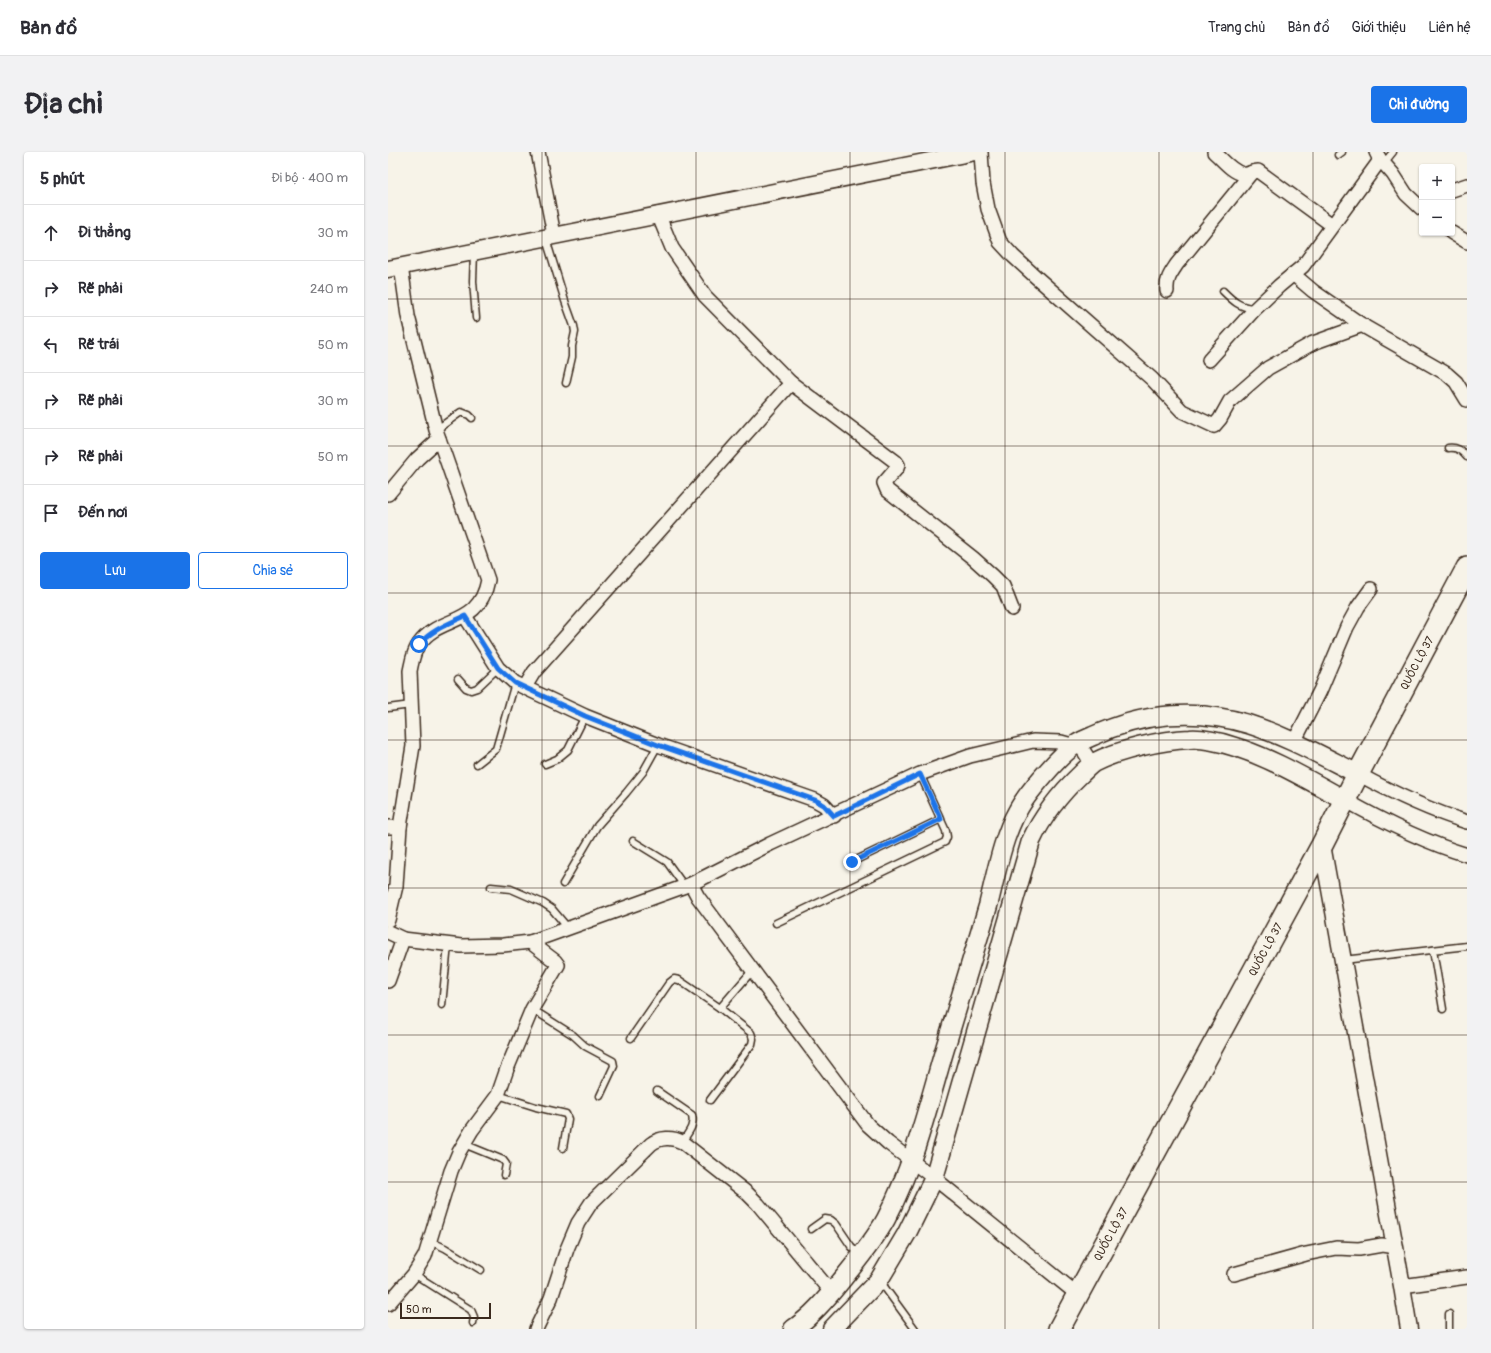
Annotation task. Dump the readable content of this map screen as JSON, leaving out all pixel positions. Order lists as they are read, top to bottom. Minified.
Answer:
{"streets":{"highway":["QUỐC LỘ 37"]},"scale_bar":"50 m","page":{"header":"Bản đồ","nav":["Trang chủ","Bản đồ","Giới thiệu","Liên hệ"],"buttons":["Chỉ đường",["Lưu","Chia sẻ"]],"title":"Địa chỉ","heading":["5 phút","Đi bộ · 400 m"],"map_buttons":["+","−"],"list":[["Đi thẳng","30 m"],["Rẽ phải","240 m"],["Rẽ trái","50 m"],["Rẽ phải","30 m"],["Rẽ phải","50 m"],"Đến nơi"],"scale":"50 m"}}
